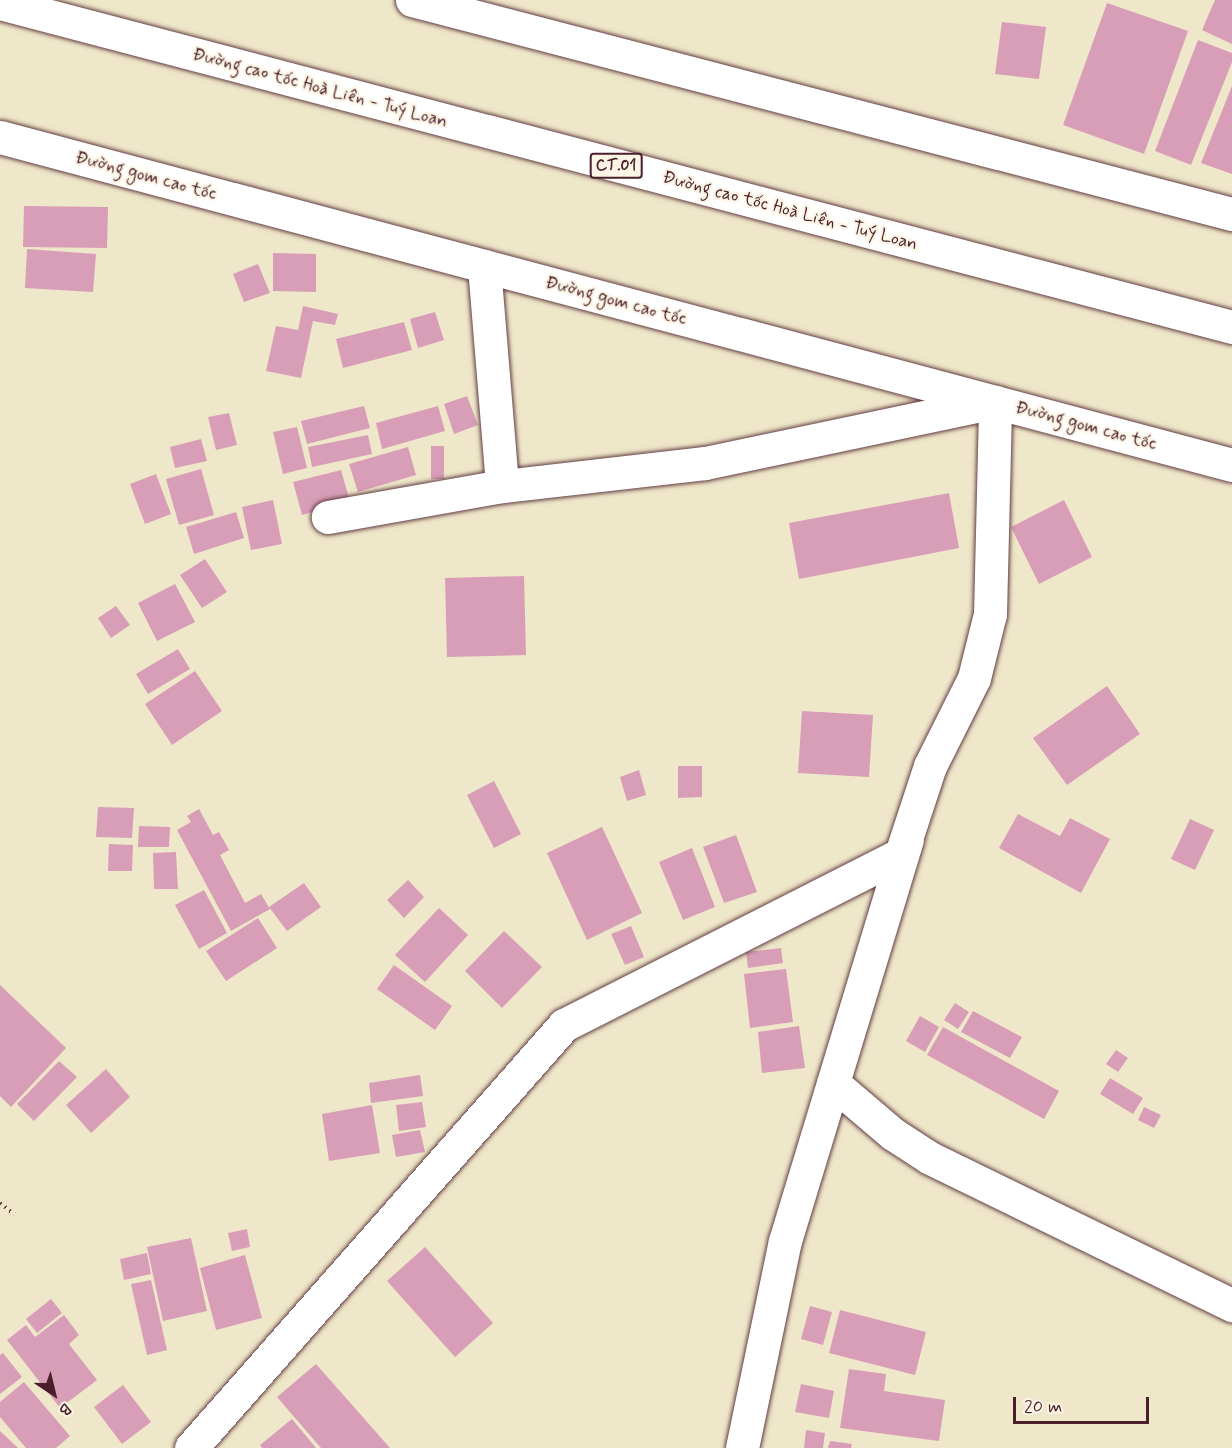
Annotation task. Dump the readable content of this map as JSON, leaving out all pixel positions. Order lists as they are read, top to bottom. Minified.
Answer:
{"streets":{"main road":["Đường cao tốc Hoà Liên - Tuý Loan","CT.01","Đường gom cao tốc"]},"scale_bar":"20 m","north":"bottom right"}
